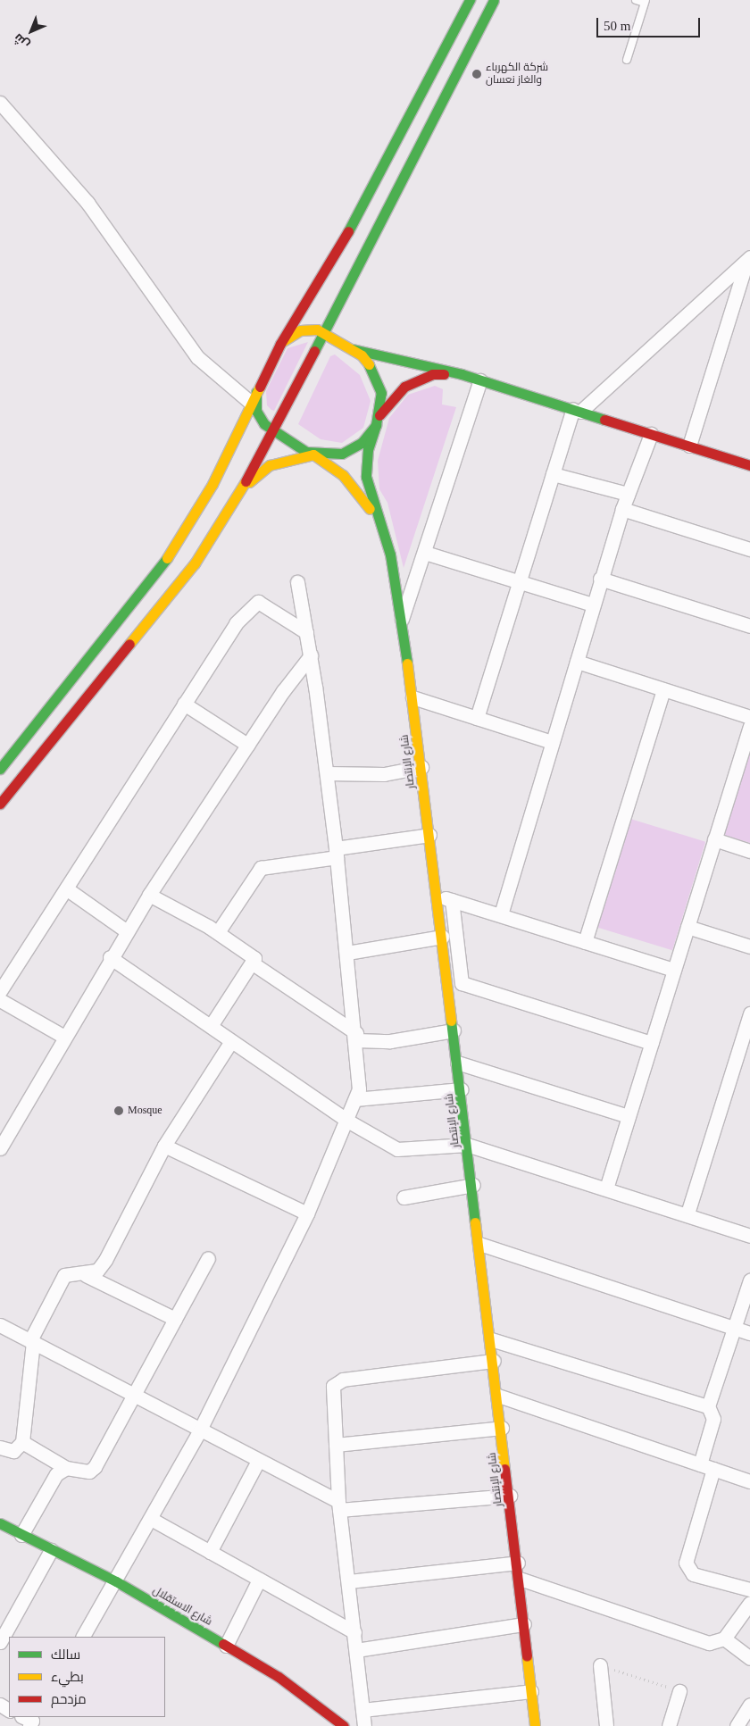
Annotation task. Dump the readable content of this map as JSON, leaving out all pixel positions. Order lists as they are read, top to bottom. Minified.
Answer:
{"streets":{"main road":["شارع الإنتصار","شارع الاستقلال"]},"places":["شركة الكهرباء والغاز نعسان","Mosque"],"legend":["سالك","بطيء","مزدحم"],"scale_bar":"50 m","north":"bottom left"}
